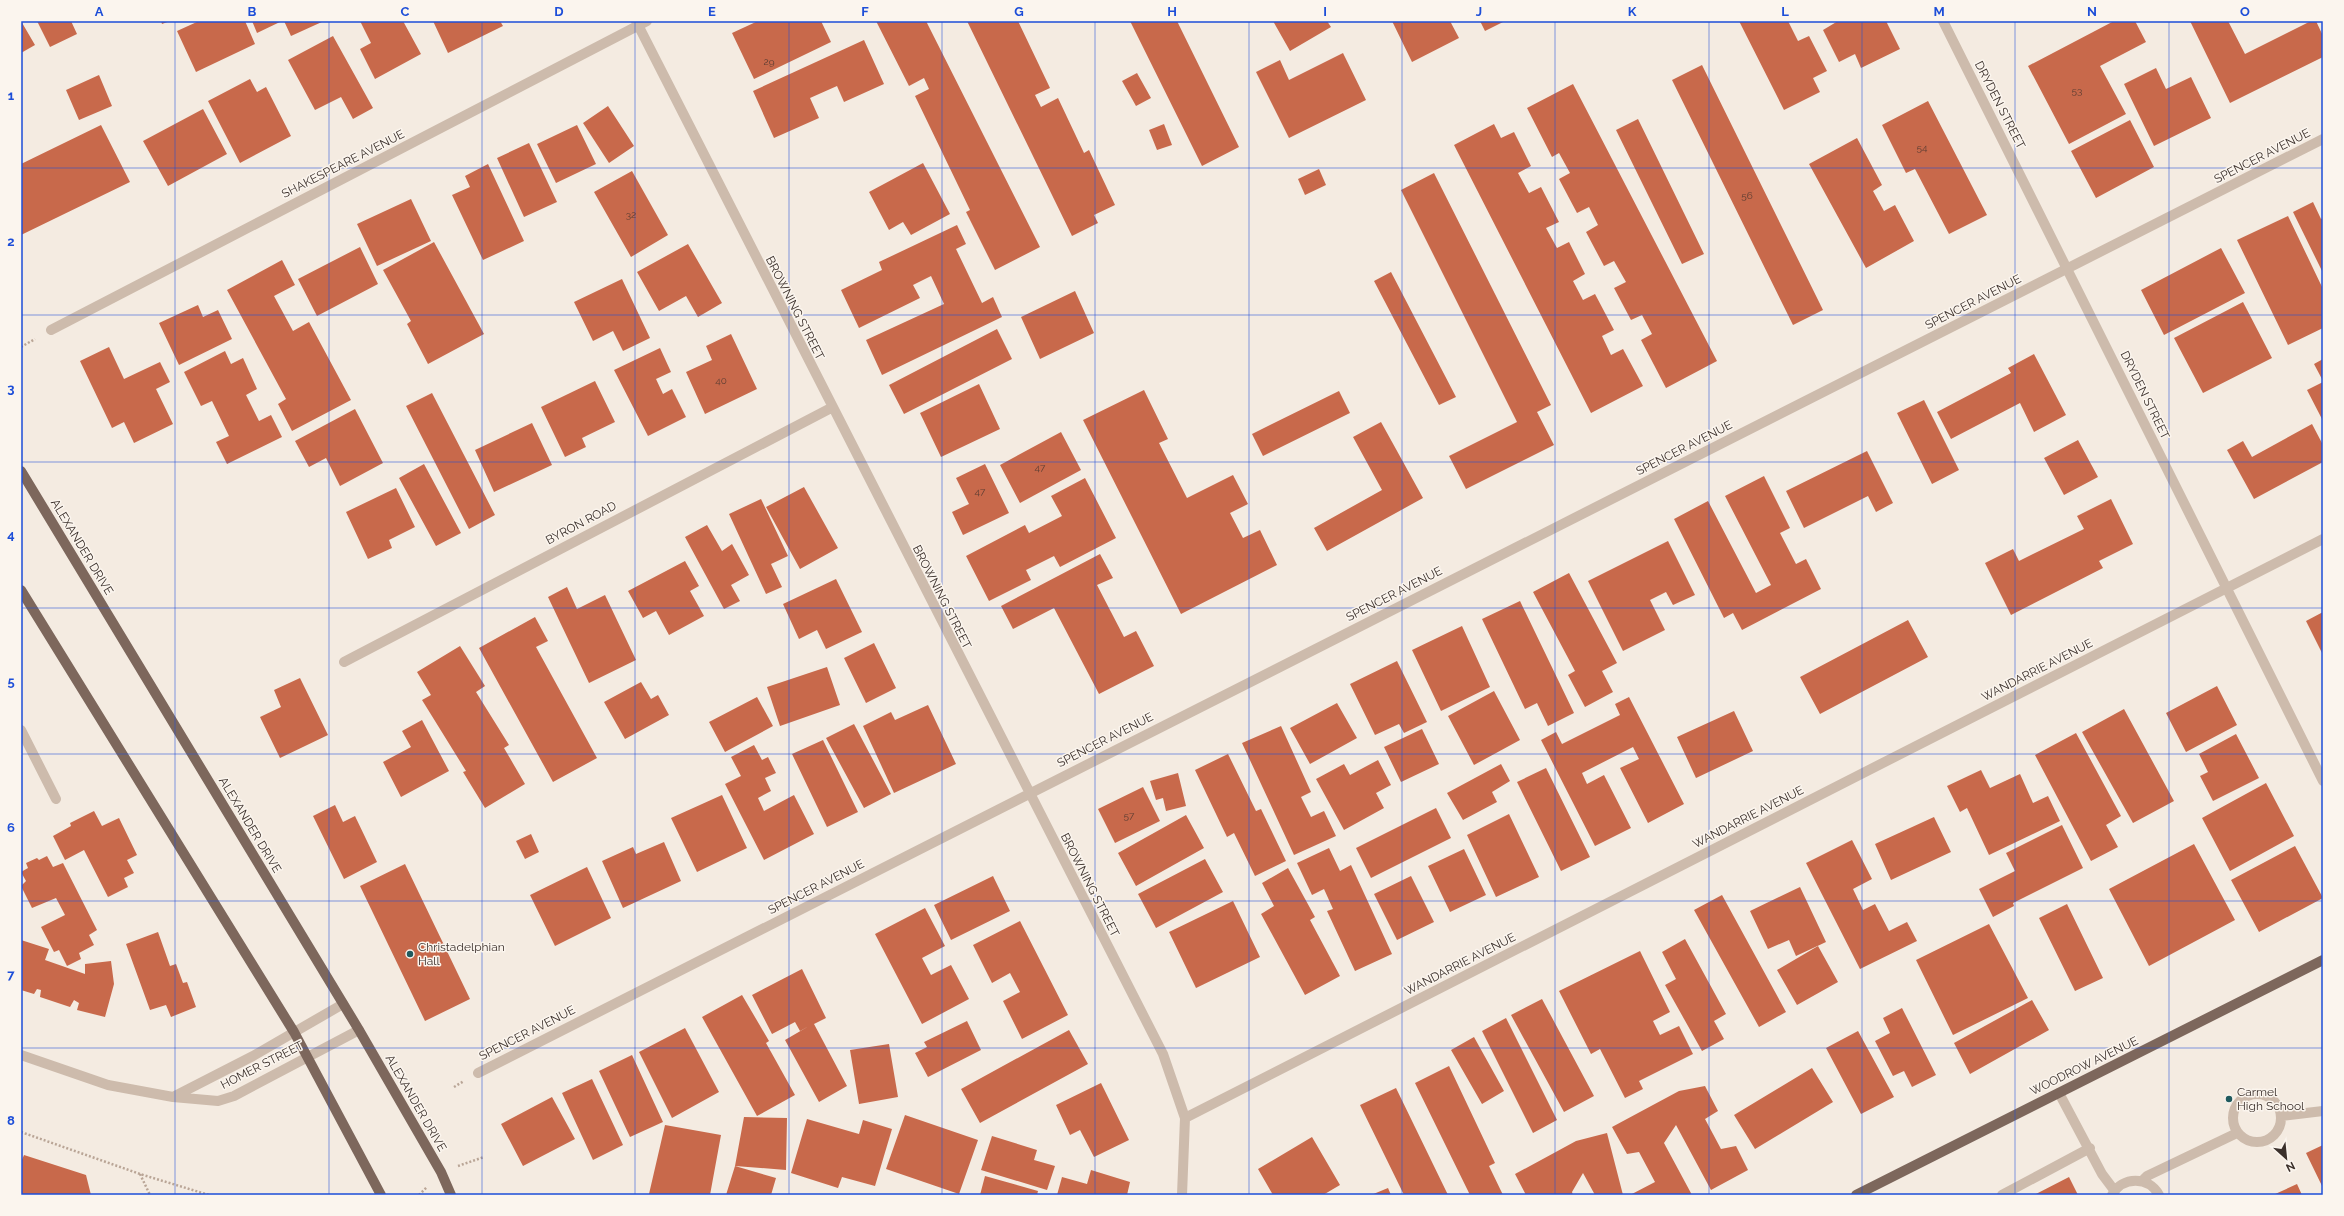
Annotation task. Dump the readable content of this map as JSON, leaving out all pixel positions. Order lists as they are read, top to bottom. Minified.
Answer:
{"streets":{"main road":["ALEXANDER DRIVE","WOODROW AVENUE"],"street":["DRYDEN STREET","SPENCER AVENUE","SHAKESPEARE AVENUE","BROWNING STREET","BYRON ROAD","WANDARRIE AVENUE","HOMER STREET"]},"crossings":[["DRYDEN STREET","SPENCER AVENUE"],["DRYDEN STREET","WANDARRIE AVENUE"],["SPENCER AVENUE","BROWNING STREET"],["SHAKESPEARE AVENUE","BROWNING STREET"],["BROWNING STREET","BYRON ROAD"],["BROWNING STREET","WANDARRIE AVENUE"],["ALEXANDER DRIVE","HOMER STREET"]],"places":["Christadelphian Hall","Carmel High School"],"house_numbers":["29","53","54","56","32","40","47","47","57"],"north":"bottom right","grid":{"columns":["A","B","C","D","E","F","G","H","I","J","K","L","M","N","O"],"rows":["1","2","3","4","5","6","7","8"]}}
